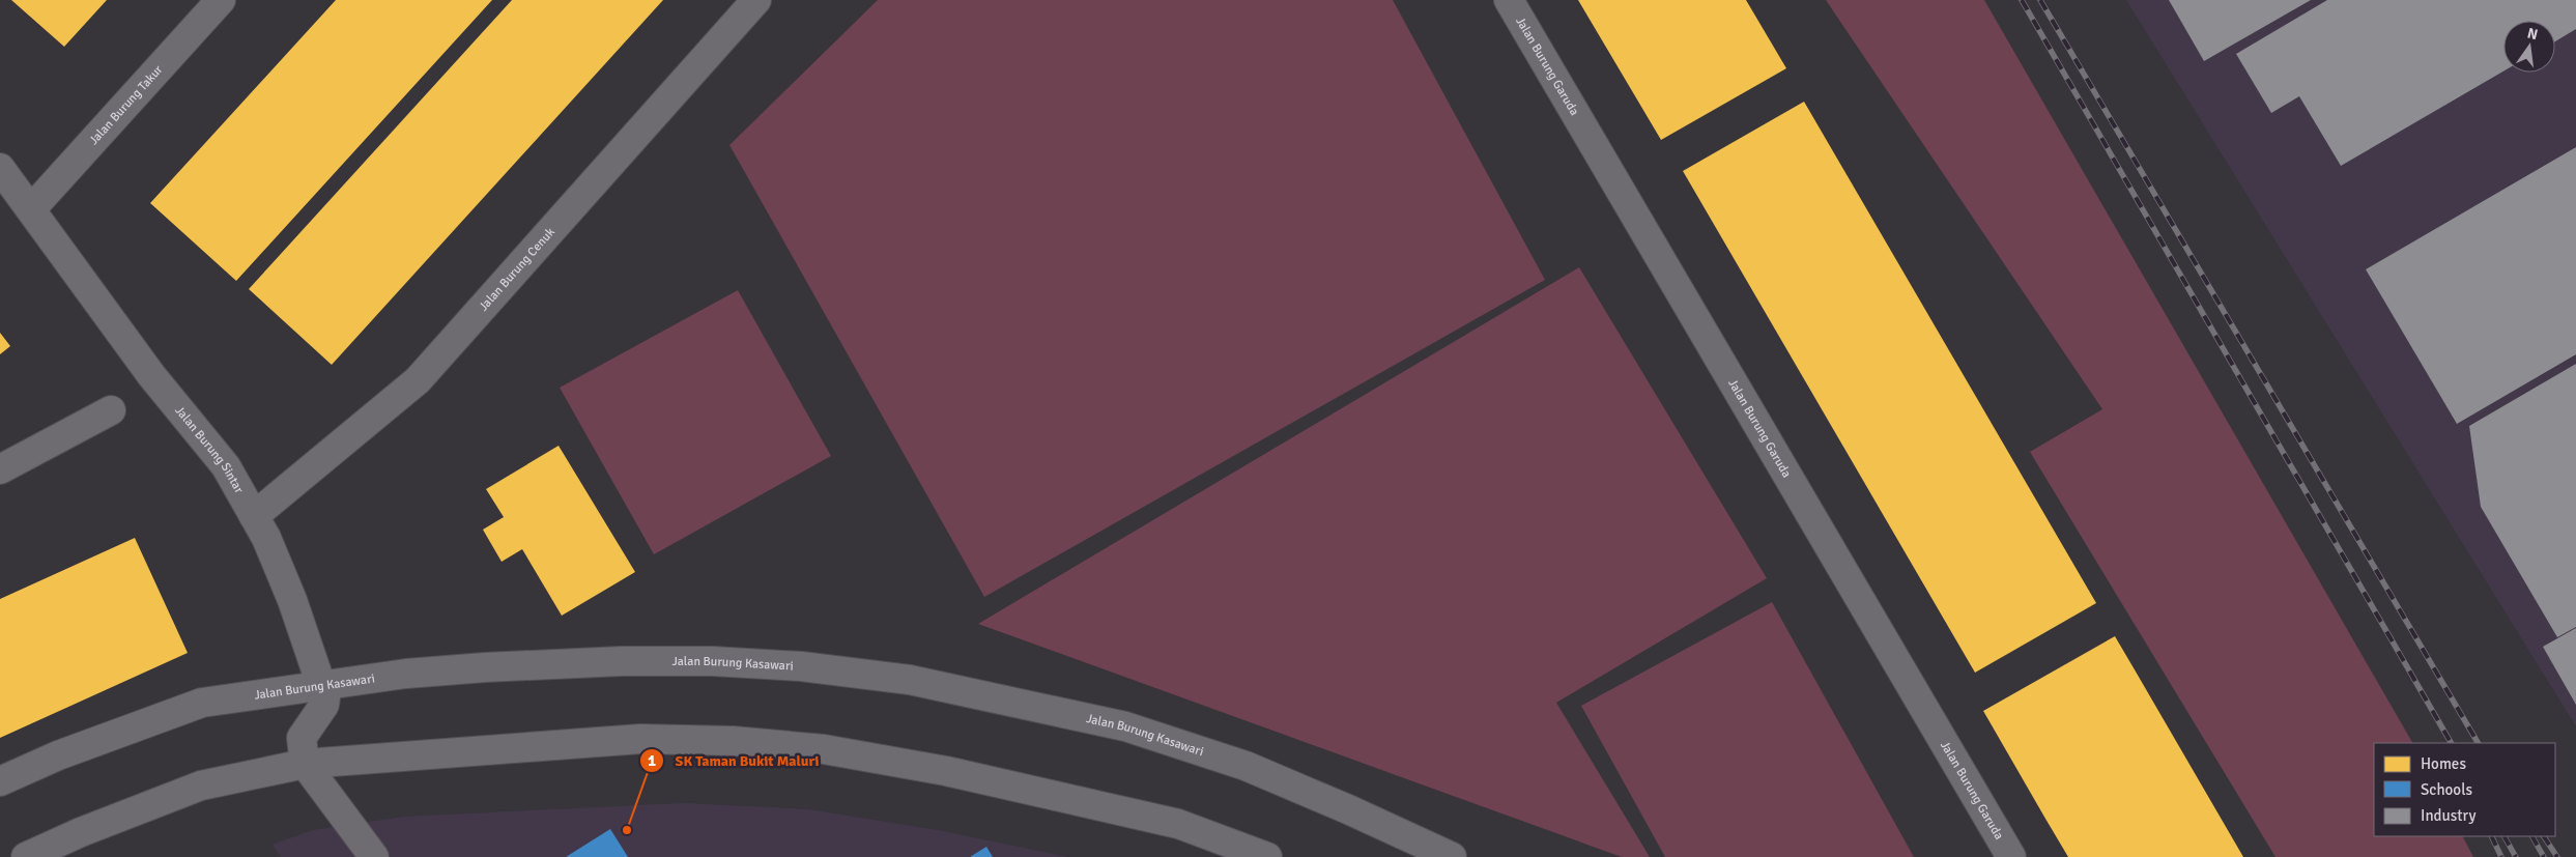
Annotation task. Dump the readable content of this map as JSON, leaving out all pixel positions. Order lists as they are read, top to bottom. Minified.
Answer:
{"streets":{"street":["Jalan Burung Garuda","Jalan Burung Takur","Jalan Burung Cenuk","Jalan Burung Sintar","Jalan Burung Kasawari"]},"crossings":[["Jalan Burung Takur","Jalan Burung Sintar"],["Jalan Burung Cenuk","Jalan Burung Sintar"],["Jalan Burung Sintar","Jalan Burung Kasawari"]],"places":["SK Taman Bukit Maluri"],"legend":["Homes","Schools","Industry"],"north":"top"}
